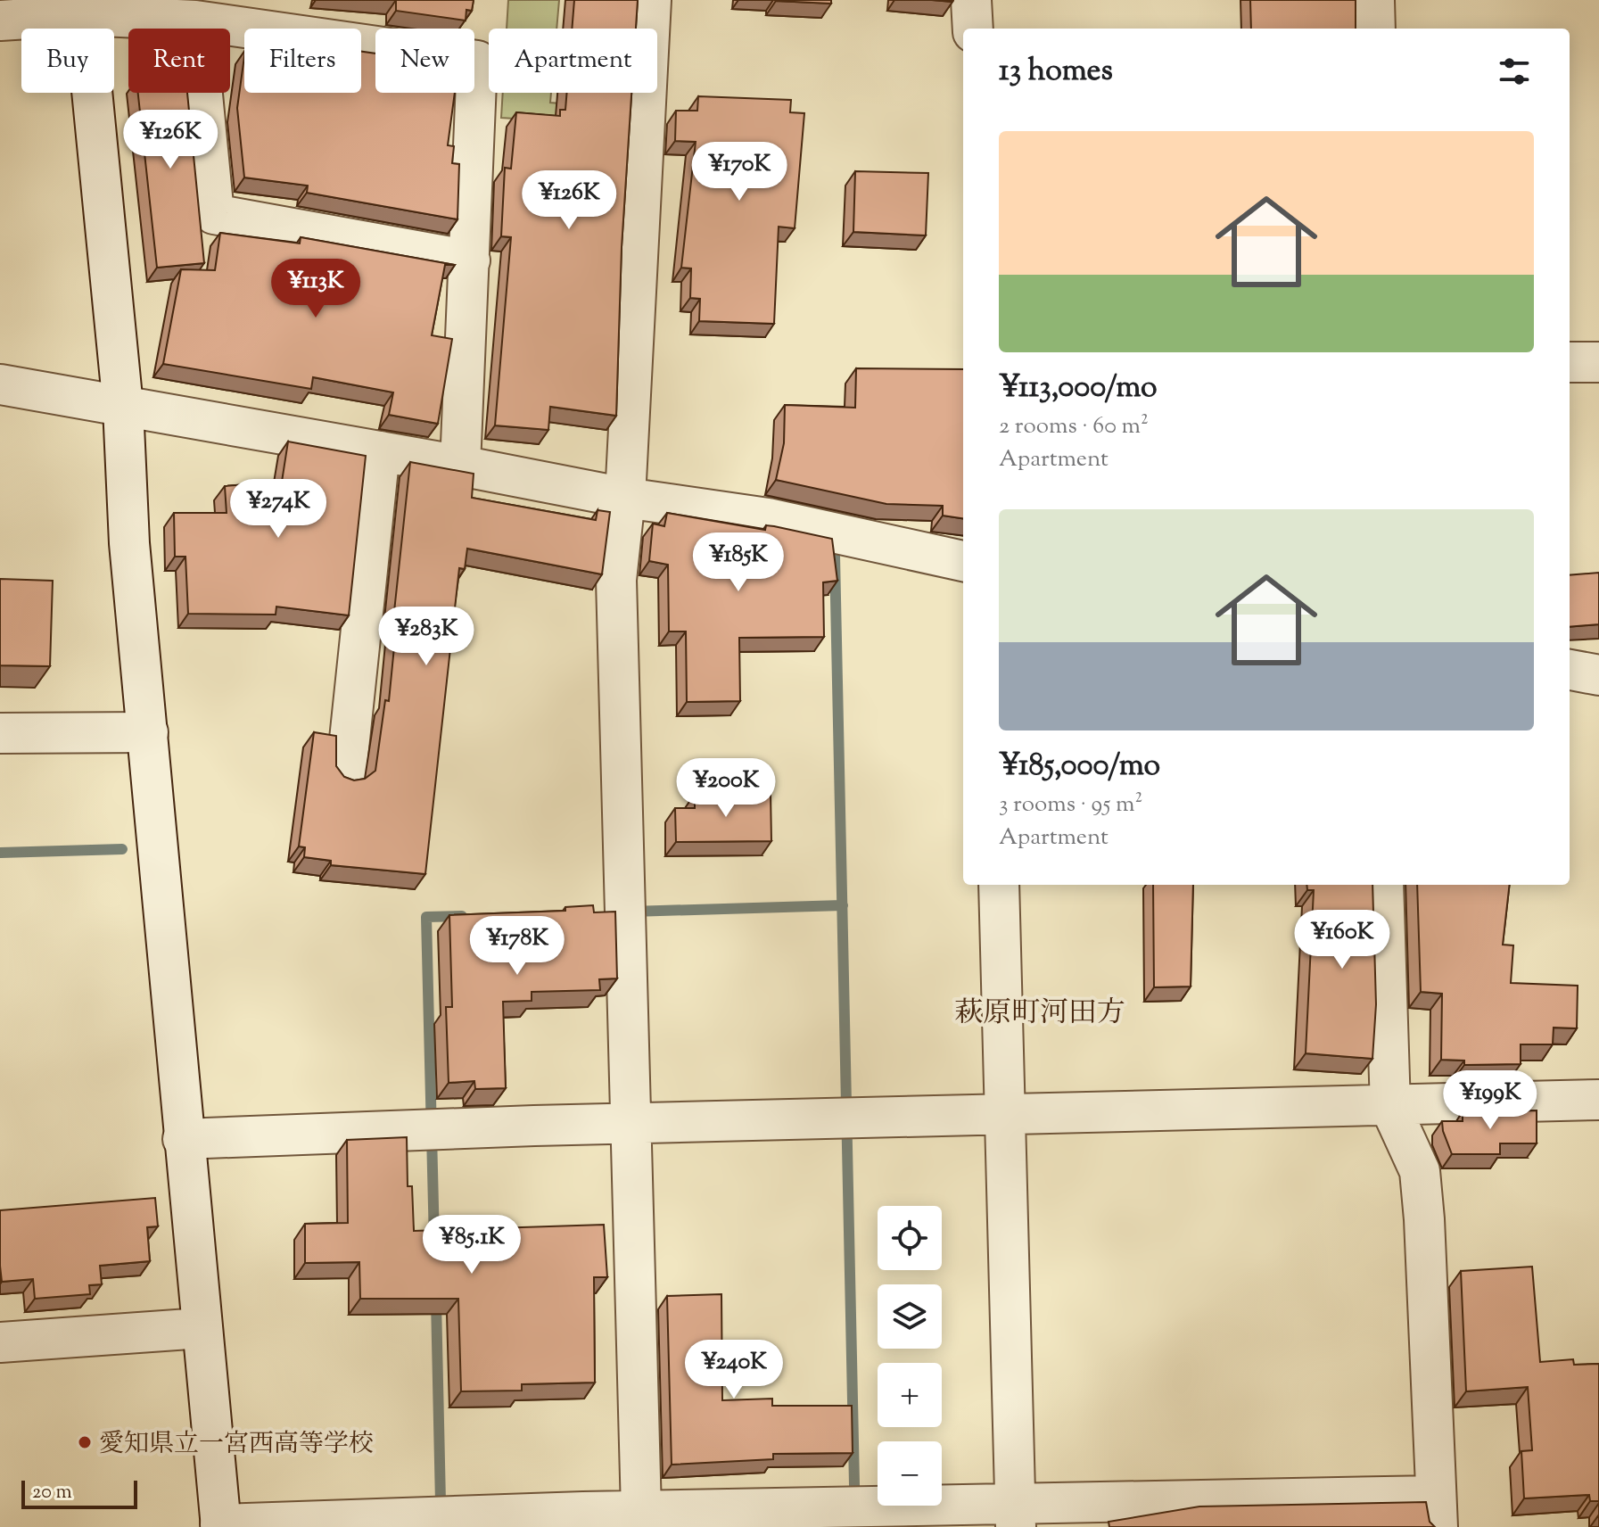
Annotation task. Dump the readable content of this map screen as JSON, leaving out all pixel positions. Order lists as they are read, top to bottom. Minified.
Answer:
{"districts":["萩原町河田方"],"places":["愛知県立一宮西高等学校"],"scale_bar":"20 m","page":{"chip":["Buy","Rent","Filters","New","Apartment"],"heading":"13 homes","price":["¥126K","¥170K","¥126K","¥113K","¥274K","¥185K","¥283K","¥200K","¥160K","¥178K","¥199K","¥85.1K","¥240K"],"list":[{"name":"¥113,000/mo","note":"2 rooms · 60 m² · Apartment"},{"name":"¥185,000/mo","note":"3 rooms · 95 m² · Apartment"}],"map_buttons":["+","−"],"scale":"20 m"}}
